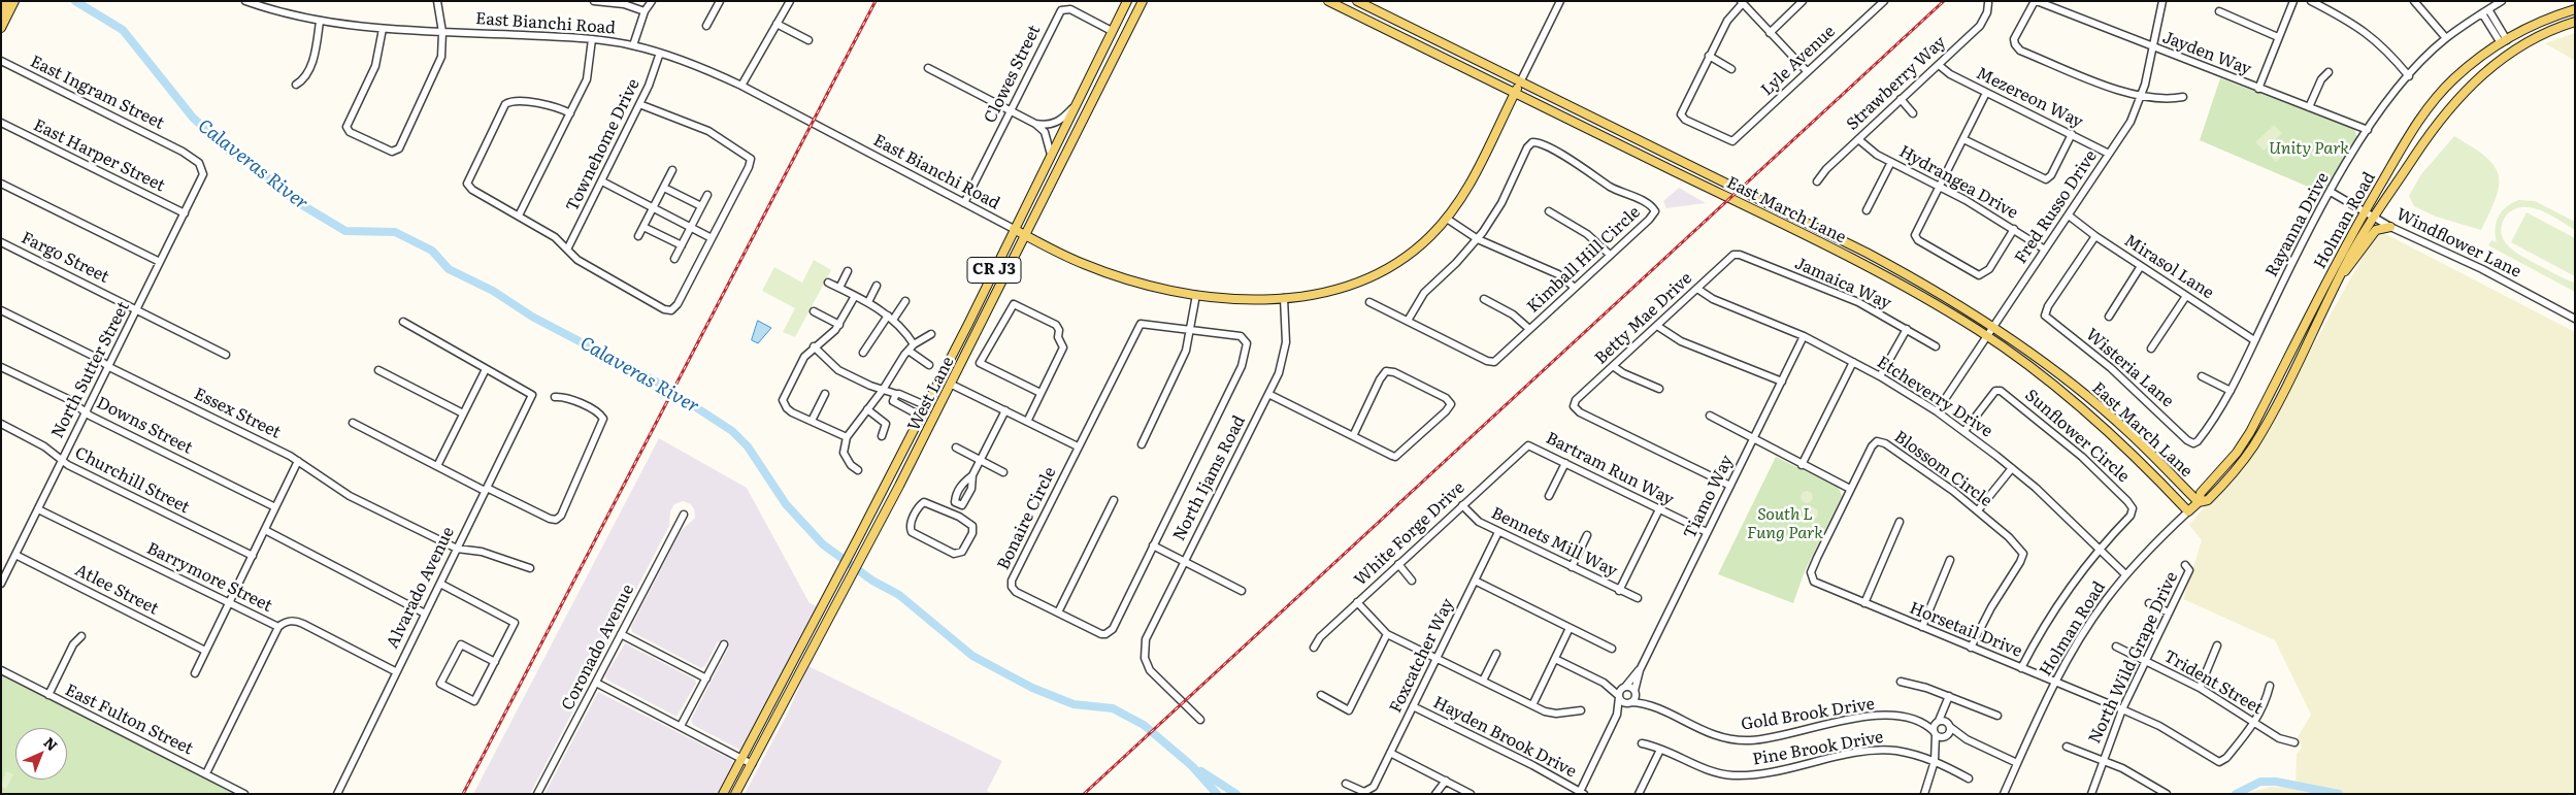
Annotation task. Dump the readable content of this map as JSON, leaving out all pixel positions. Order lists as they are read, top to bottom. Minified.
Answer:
{"streets":{"main road":["East Bianchi Road","East March Lane","Holman Road","CR J3","West Lane"],"street":["Jayden Way","Lyle Avenue","Clowes Street","Strawberry Way","East Ingram Street","Mezereon Way","Townehome Drive","East Harper Street","Hydrangea Drive","Fred Russo Drive","Rayanna Drive","Windflower Lane","Fargo Street","Kimball Hill Circle","Mirasol Lane","Jamaica Way","Betty Mae Drive","Wisteria Lane","North Sutter Street","Etcheverry Drive","Essex Street","Downs Street","Sunflower Circle","Bartram Run Way","Blossom Circle","North Ijams Road","Churchill Street","Tiamo Way","Bonaire Circle","White Forge Drive","Bennets Mill Way","Barrymore Street","Alvarado Avenue","Atlee Street","Horsetail Drive","Coronado Avenue","Foxcatcher Way","North Wild Grape Drive","Trident Street","Gold Brook Drive","East Fulton Street","Hayden Brook Drive","Pine Brook Drive"]},"crossings":[["East Bianchi Road","Clowes Street"],["East Bianchi Road","Townehome Drive"],["East Bianchi Road","East March Lane"],["East Bianchi Road","West Lane"],["East Bianchi Road","North Ijams Road"],["Jayden Way","Fred Russo Drive"],["Jayden Way","Rayanna Drive"],["Clowes Street","West Lane"],["Strawberry Way","Mezereon Way"],["Strawberry Way","Hydrangea Drive"],["East Ingram Street","North Sutter Street"],["Mezereon Way","Fred Russo Drive"],["East Harper Street","North Sutter Street"],["Hydrangea Drive","Fred Russo Drive"],["Fred Russo Drive","East March Lane"],["Fred Russo Drive","Mirasol Lane"],["Fred Russo Drive","Etcheverry Drive"],["East March Lane","Holman Road"],["Holman Road","Windflower Lane"],["Holman Road","Etcheverry Drive"],["Holman Road","Horsetail Drive"],["Holman Road","Gold Brook Drive"],["Rayanna Drive","Windflower Lane"],["Rayanna Drive","Mirasol Lane"],["Rayanna Drive","Wisteria Lane"],["Fargo Street","North Sutter Street"],["Mirasol Lane","Wisteria Lane"],["Jamaica Way","Betty Mae Drive"],["Betty Mae Drive","Etcheverry Drive"],["Betty Mae Drive","Tiamo Way"],["North Sutter Street","Essex Street"],["North Sutter Street","Downs Street"],["North Sutter Street","Churchill Street"],["North Sutter Street","Barrymore Street"],["North Sutter Street","Atlee Street"],["Etcheverry Drive","Sunflower Circle"],["Etcheverry Drive","Tiamo Way"],["Essex Street","Alvarado Avenue"],["Bartram Run Way","Tiamo Way"],["Bartram Run Way","White Forge Drive"],["Blossom Circle","Horsetail Drive"],["Tiamo Way","Gold Brook Drive"],["White Forge Drive","Bennets Mill Way"],["Bennets Mill Way","Foxcatcher Way"],["Barrymore Street","Alvarado Avenue"],["Horsetail Drive","North Wild Grape Drive"],["Horsetail Drive","Trident Street"],["Foxcatcher Way","Hayden Brook Drive"],["North Wild Grape Drive","Trident Street"]],"water":["Calaveras River"],"parks":["Unity Park","South L Fung Park"],"north":"top right"}
